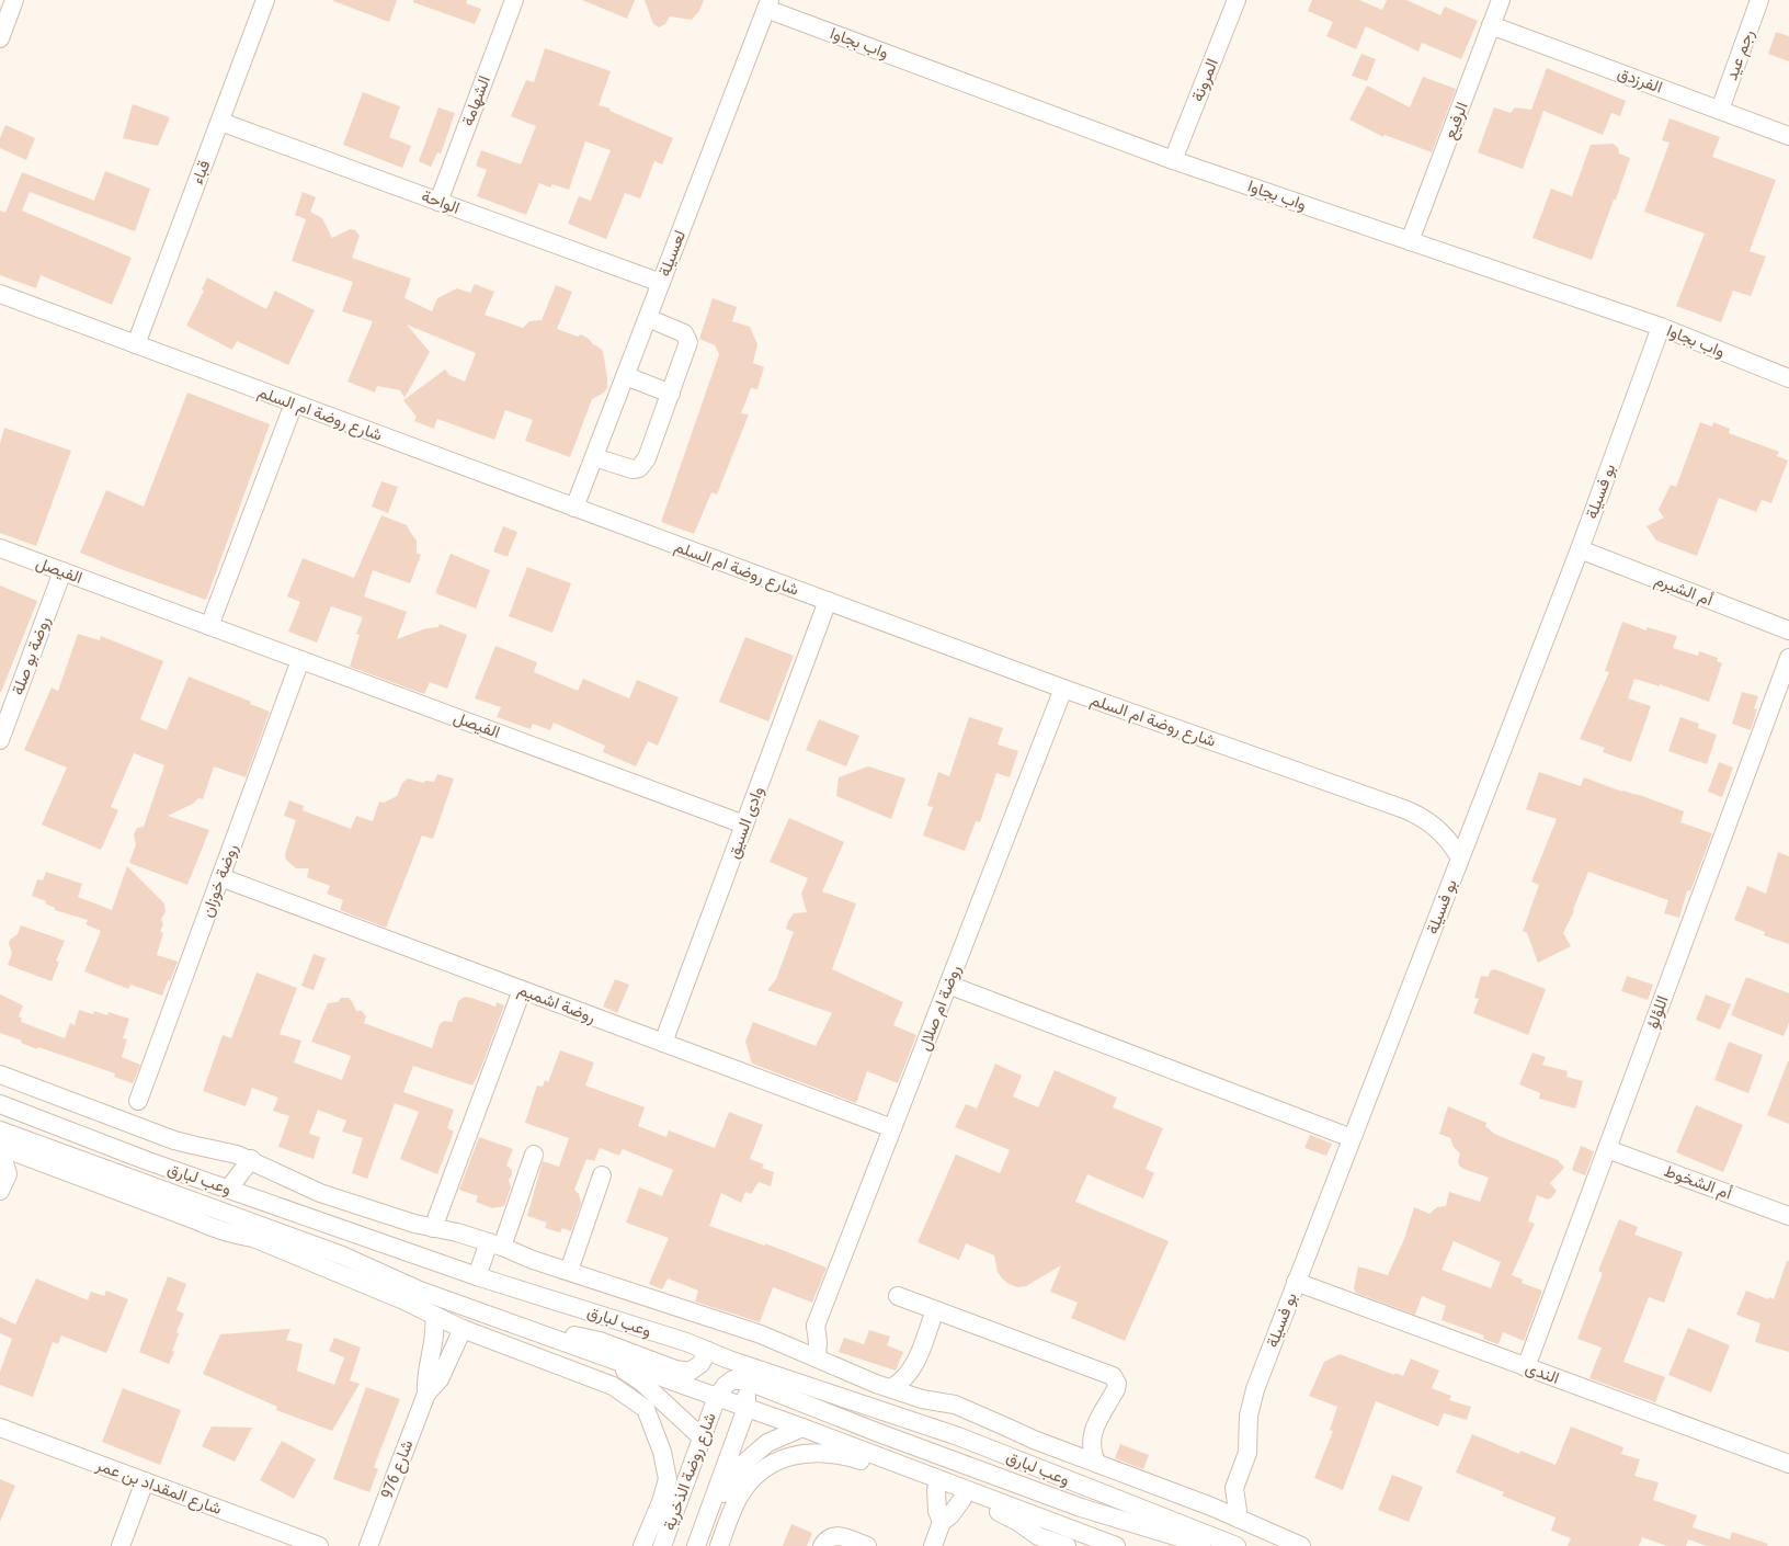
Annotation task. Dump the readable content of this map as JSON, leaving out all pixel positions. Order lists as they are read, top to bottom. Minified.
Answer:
{"streets":{"street":["واب بجاوا","رجم عيد","المرونة","الفرزدق","الشهامة","الرفيع","قباء","الواحة","لعسيلة","شارع روضة ام السلم","بو فسيلة","الفيصل","أم الشبرم","روضة بو صلة","وادى السيق","روضة خوزان","روضة اشميم","روضة ام صلال","اللؤلؤ","وعب لبارق","أم الشخوط","الندى","شارع 976","شارع روضة الذخرية","شارع المقداد بن عمر"]},"crossings":[["واب بجاوا","المرونة"],["واب بجاوا","الرفيع"],["واب بجاوا","لعسيلة"],["واب بجاوا","بو فسيلة"],["رجم عيد","الفرزدق"],["الفرزدق","الرفيع"],["الشهامة","الواحة"],["قباء","الواحة"],["قباء","شارع روضة ام السلم"],["الواحة","لعسيلة"],["لعسيلة","شارع روضة ام السلم"],["شارع روضة ام السلم","بو فسيلة"],["شارع روضة ام السلم","وادى السيق"],["شارع روضة ام السلم","روضة ام صلال"],["بو فسيلة","أم الشبرم"],["بو فسيلة","الندى"],["الفيصل","روضة بو صلة"],["الفيصل","وادى السيق"],["الفيصل","روضة خوزان"],["وادى السيق","روضة اشميم"],["روضة خوزان","روضة اشميم"],["روضة اشميم","روضة ام صلال"],["اللؤلؤ","أم الشخوط"],["اللؤلؤ","الندى"],["وعب لبارق","شارع روضة الذخرية"]]}
